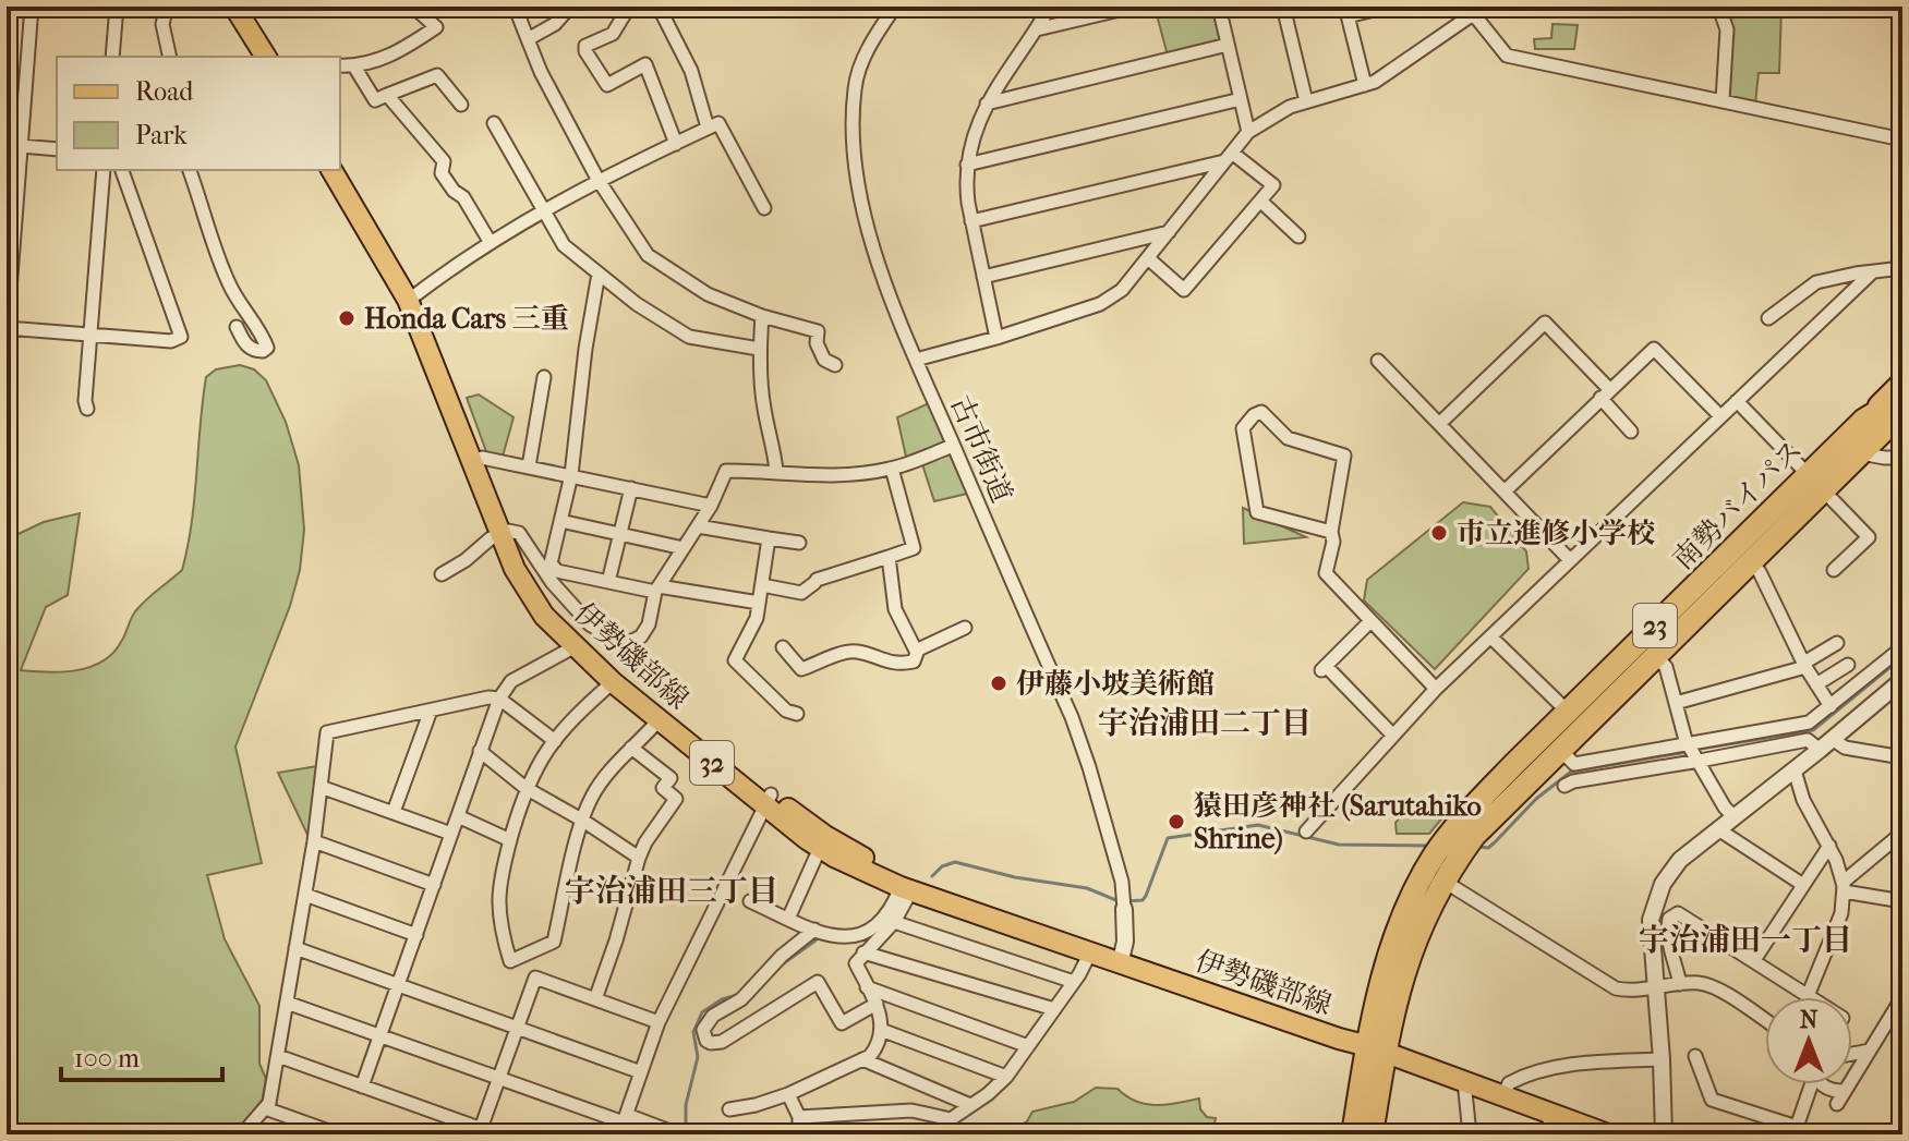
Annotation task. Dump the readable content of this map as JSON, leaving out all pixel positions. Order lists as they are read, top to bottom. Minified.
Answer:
{"streets":{"highway":["南勢バイパス","23"],"main road":["伊勢磯部線","32"],"street":["古市街道"]},"crossings":[["南勢バイパス","23"],["南勢バイパス","伊勢磯部線"],["23","伊勢磯部線"]],"districts":["宇治浦田二丁目","宇治浦田三丁目","宇治浦田一丁目"],"places":["Honda Cars 三重","市立進修小学校","伊藤小坡美術館","猿田彦神社 (Sarutahiko Shrine)"],"legend":["Road","Park"],"scale_bar":"100 m","north":"top"}
